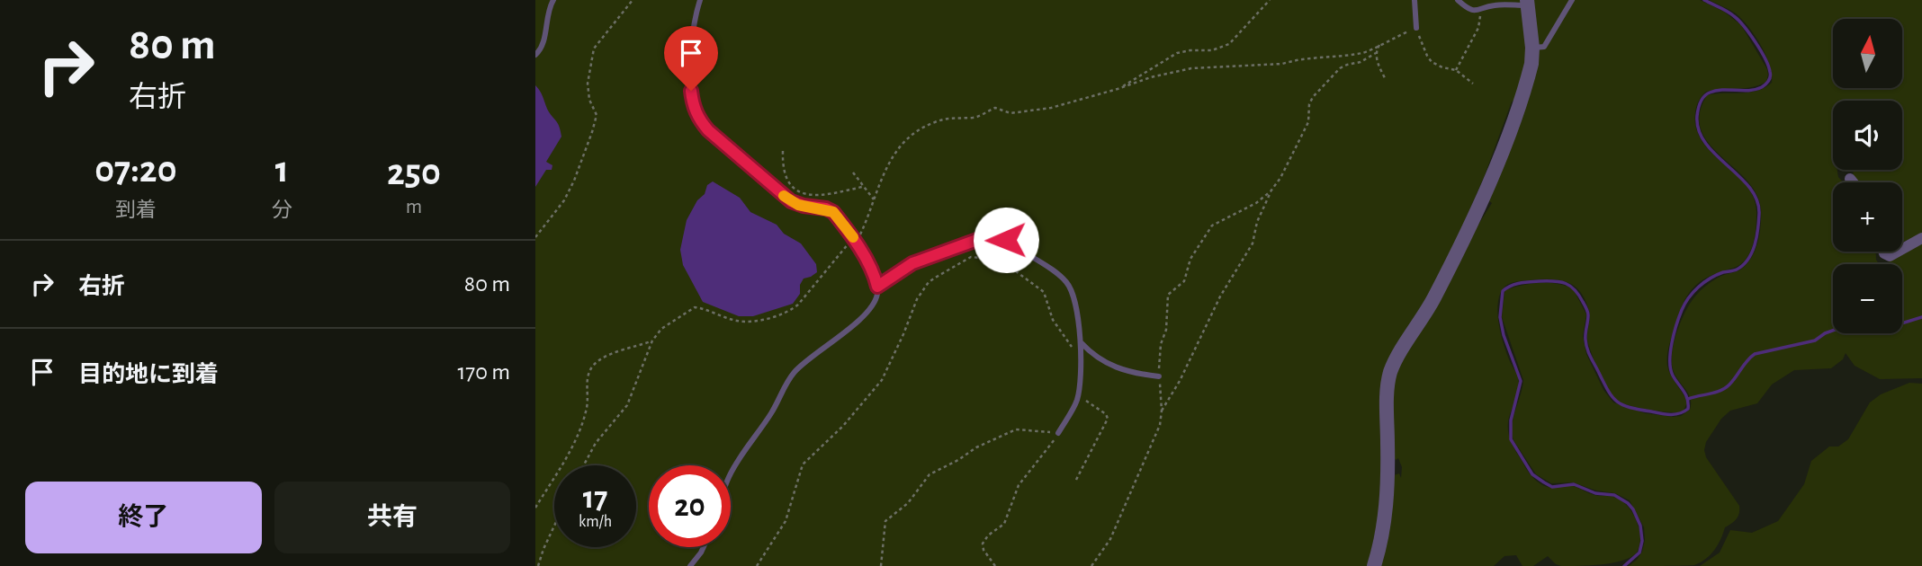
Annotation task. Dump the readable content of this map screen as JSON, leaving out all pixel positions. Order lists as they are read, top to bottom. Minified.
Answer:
{"north":"top","page":{"turn":["80 m","右折"],"map_buttons":["+","−"],"eta":["07:20","到着","1","分","250","m"],"list":[{"name":"右折","value":"80 m"},{"name":"目的地に到着","value":"170 m"}],"speed":"17 km/h","limit":"20","buttons":["終了","共有"]}}
